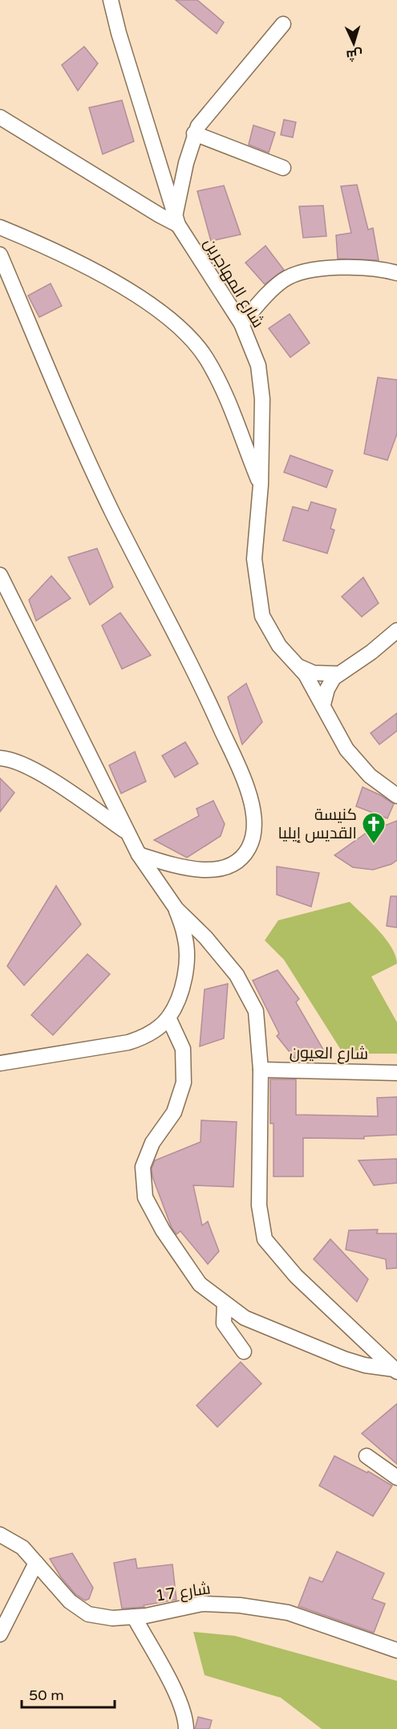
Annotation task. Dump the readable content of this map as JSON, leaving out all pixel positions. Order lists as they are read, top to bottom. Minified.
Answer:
{"streets":{"street":["شارع المهاجرين","شارع العيون","شارع 17"]},"places":{"church":["كنيسة القديس إيليا"]},"scale_bar":"50 m","north":"bottom"}
